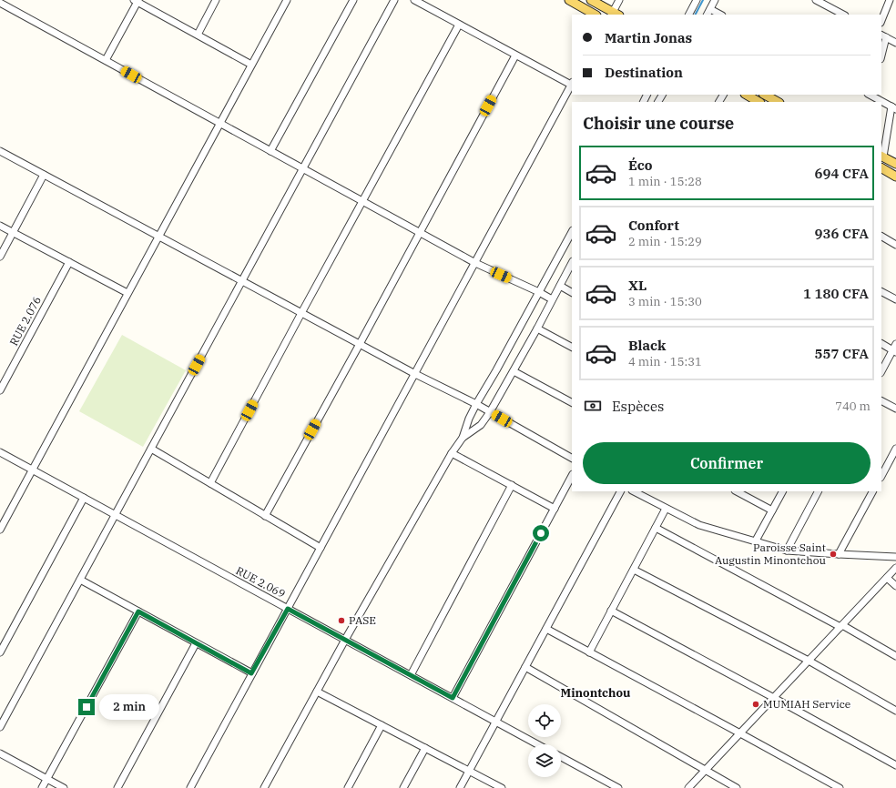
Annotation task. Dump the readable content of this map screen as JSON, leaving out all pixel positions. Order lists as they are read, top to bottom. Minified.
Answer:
{"streets":{"street":["RUE 2.076","RUE 2.069"]},"districts":["Minontchou"],"places":["Paroisse Saint Augustin Minontchou","PASE","MUMIAH Service"],"page":{"banner":["Martin Jonas","Destination"],"heading":"Choisir une course","list":[{"name":"Éco","note":"1 min · 15:28","value":"694 CFA"},{"name":"Confort","note":"2 min · 15:29","value":"936 CFA"},{"name":"XL","note":"3 min · 15:30","value":"1 180 CFA"},{"name":"Black","note":"4 min · 15:31","value":"557 CFA"}],"pay":["Espèces","740 m"],"buttons":"Confirmer","bubble":"2 min"}}
